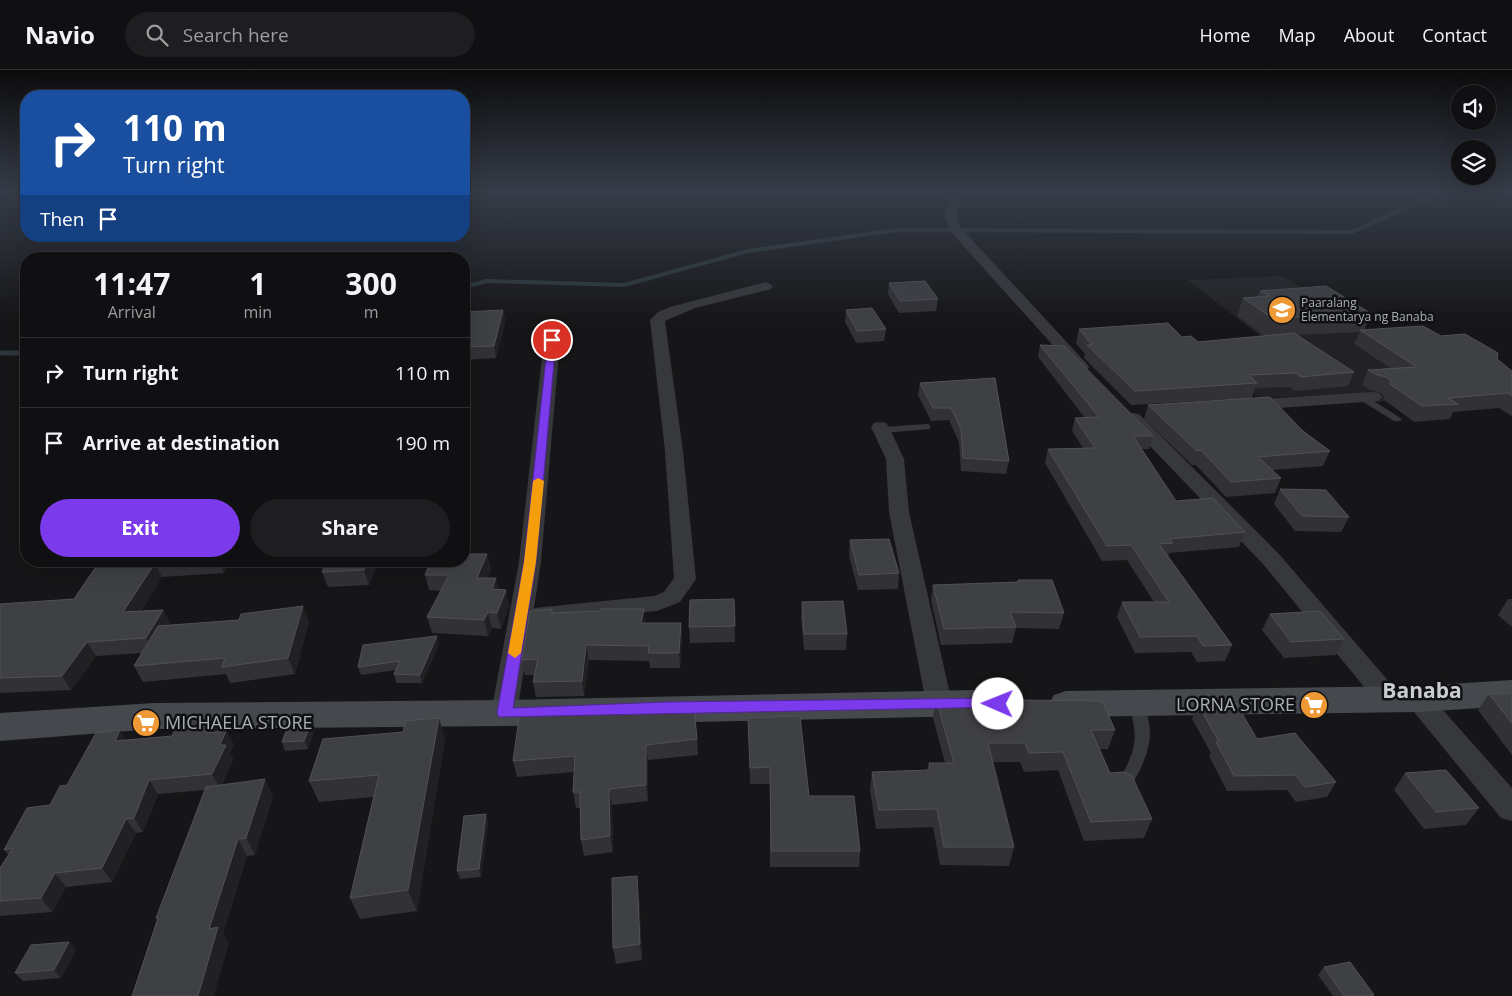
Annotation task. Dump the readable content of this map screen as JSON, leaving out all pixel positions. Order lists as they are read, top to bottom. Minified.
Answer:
{"districts":["Banaba"],"places":{"school or university":["Paaralang Elementarya ng Banaba"],"supermarket":["LORNA STORE","MICHAELA STORE"]},"page":{"header":"Navio","search":"Search here","nav":["Home","Map","About","Contact"],"turn":["110 m","Turn right"],"then":"Then","eta":["11:47","Arrival","1","min","300","m"],"list":[{"name":"Turn right","value":"110 m"},{"name":"Arrive at destination","value":"190 m"}],"buttons":["Exit","Share"]}}
